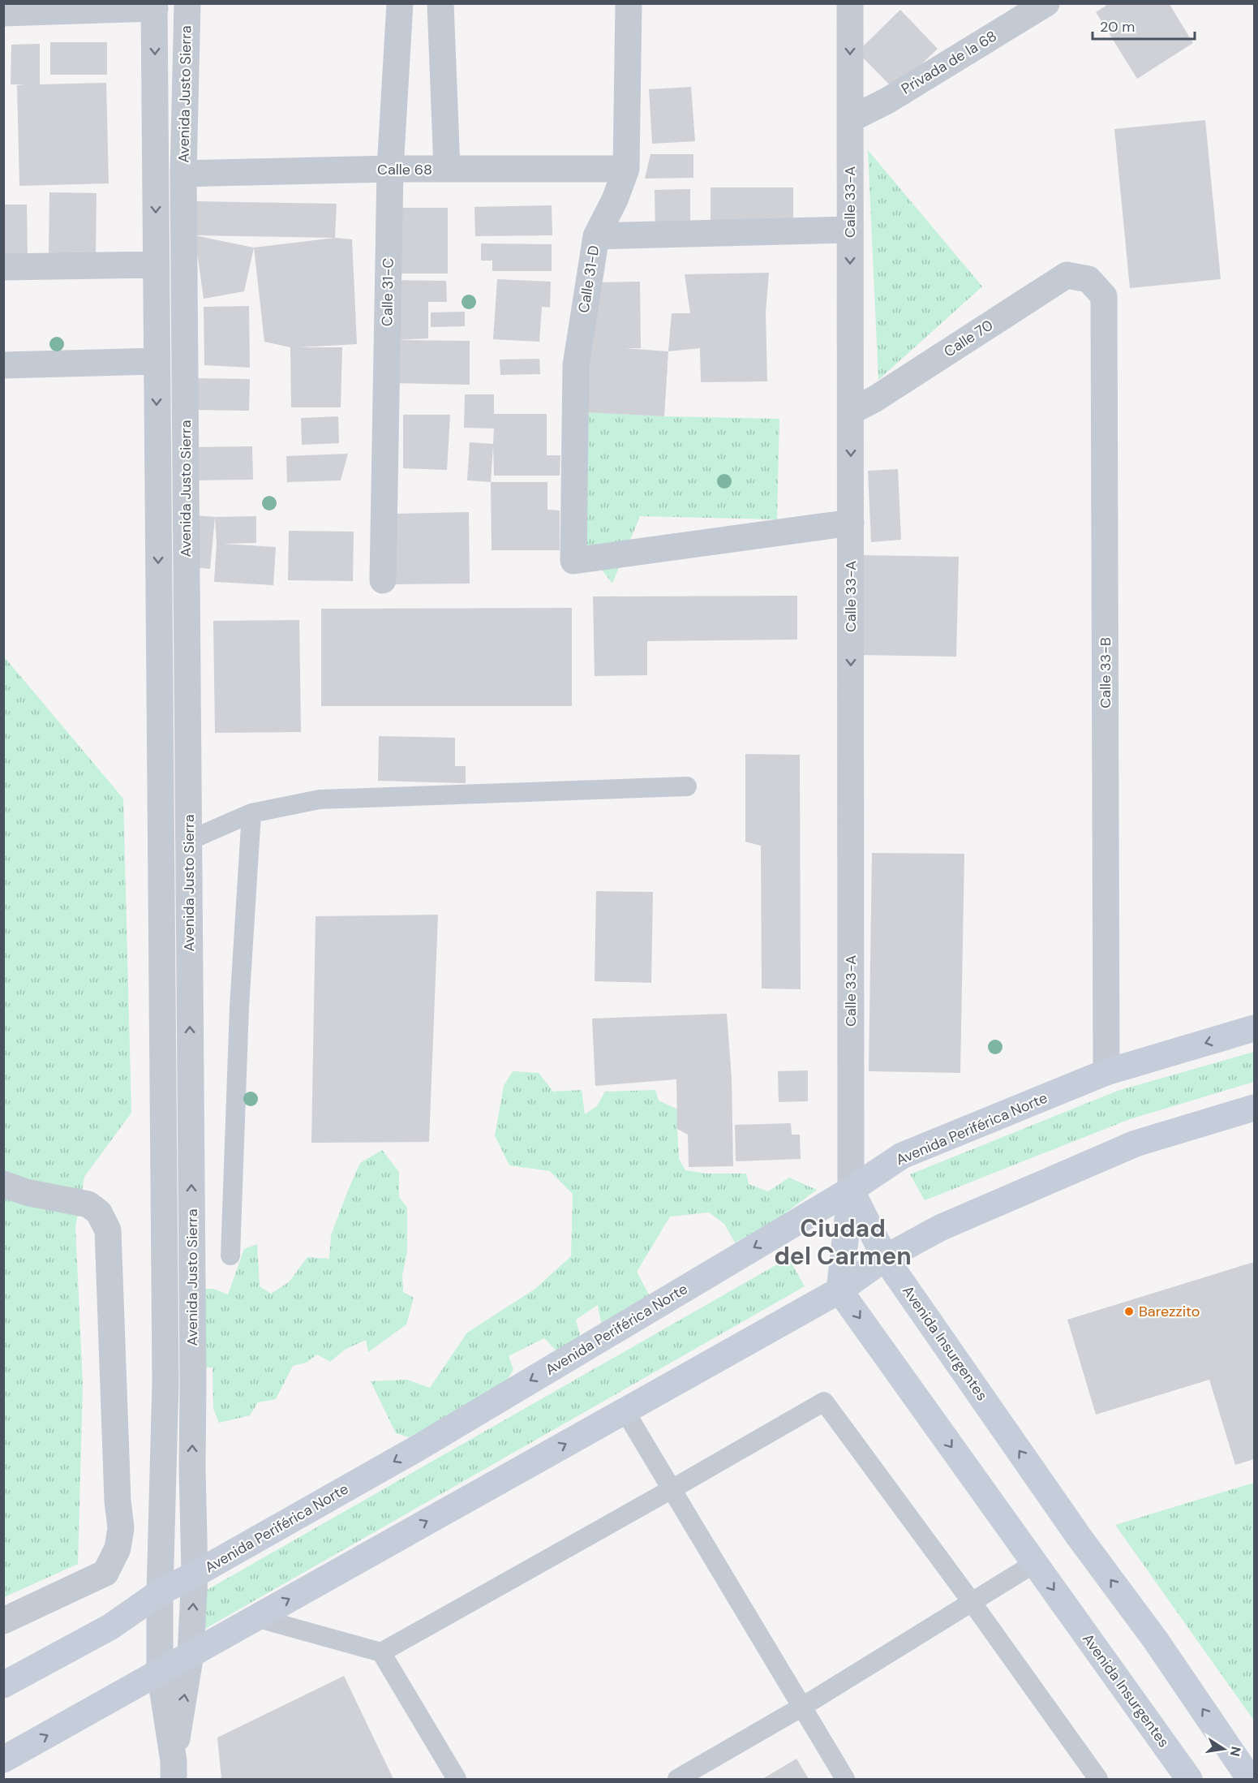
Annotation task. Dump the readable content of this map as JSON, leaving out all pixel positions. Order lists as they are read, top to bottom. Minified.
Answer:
{"streets":{"main road":["Avenida Periférica Norte","Avenida Insurgentes"],"street":["Privada de la 68","Avenida Justo Sierra","Calle 68","Calle 33-A","Calle 31-D","Calle 31-C","Calle 70","Calle 33-B"]},"crossings":[["Privada de la 68","Calle 33-A"],["Avenida Justo Sierra","Calle 68"],["Avenida Justo Sierra","Avenida Periférica Norte"],["Calle 68","Calle 31-D"],["Calle 68","Calle 31-C"],["Calle 33-A","Calle 31-D"],["Calle 33-A","Calle 70"],["Calle 33-A","Avenida Periférica Norte"],["Calle 33-A","Avenida Insurgentes"],["Calle 70","Calle 33-B"],["Calle 33-B","Avenida Periférica Norte"],["Avenida Periférica Norte","Avenida Insurgentes"]],"one_way":["Calle 33-A"],"districts":["Ciudad del Carmen"],"places":["Barezzito"],"scale_bar":"20 m","north":"right"}
